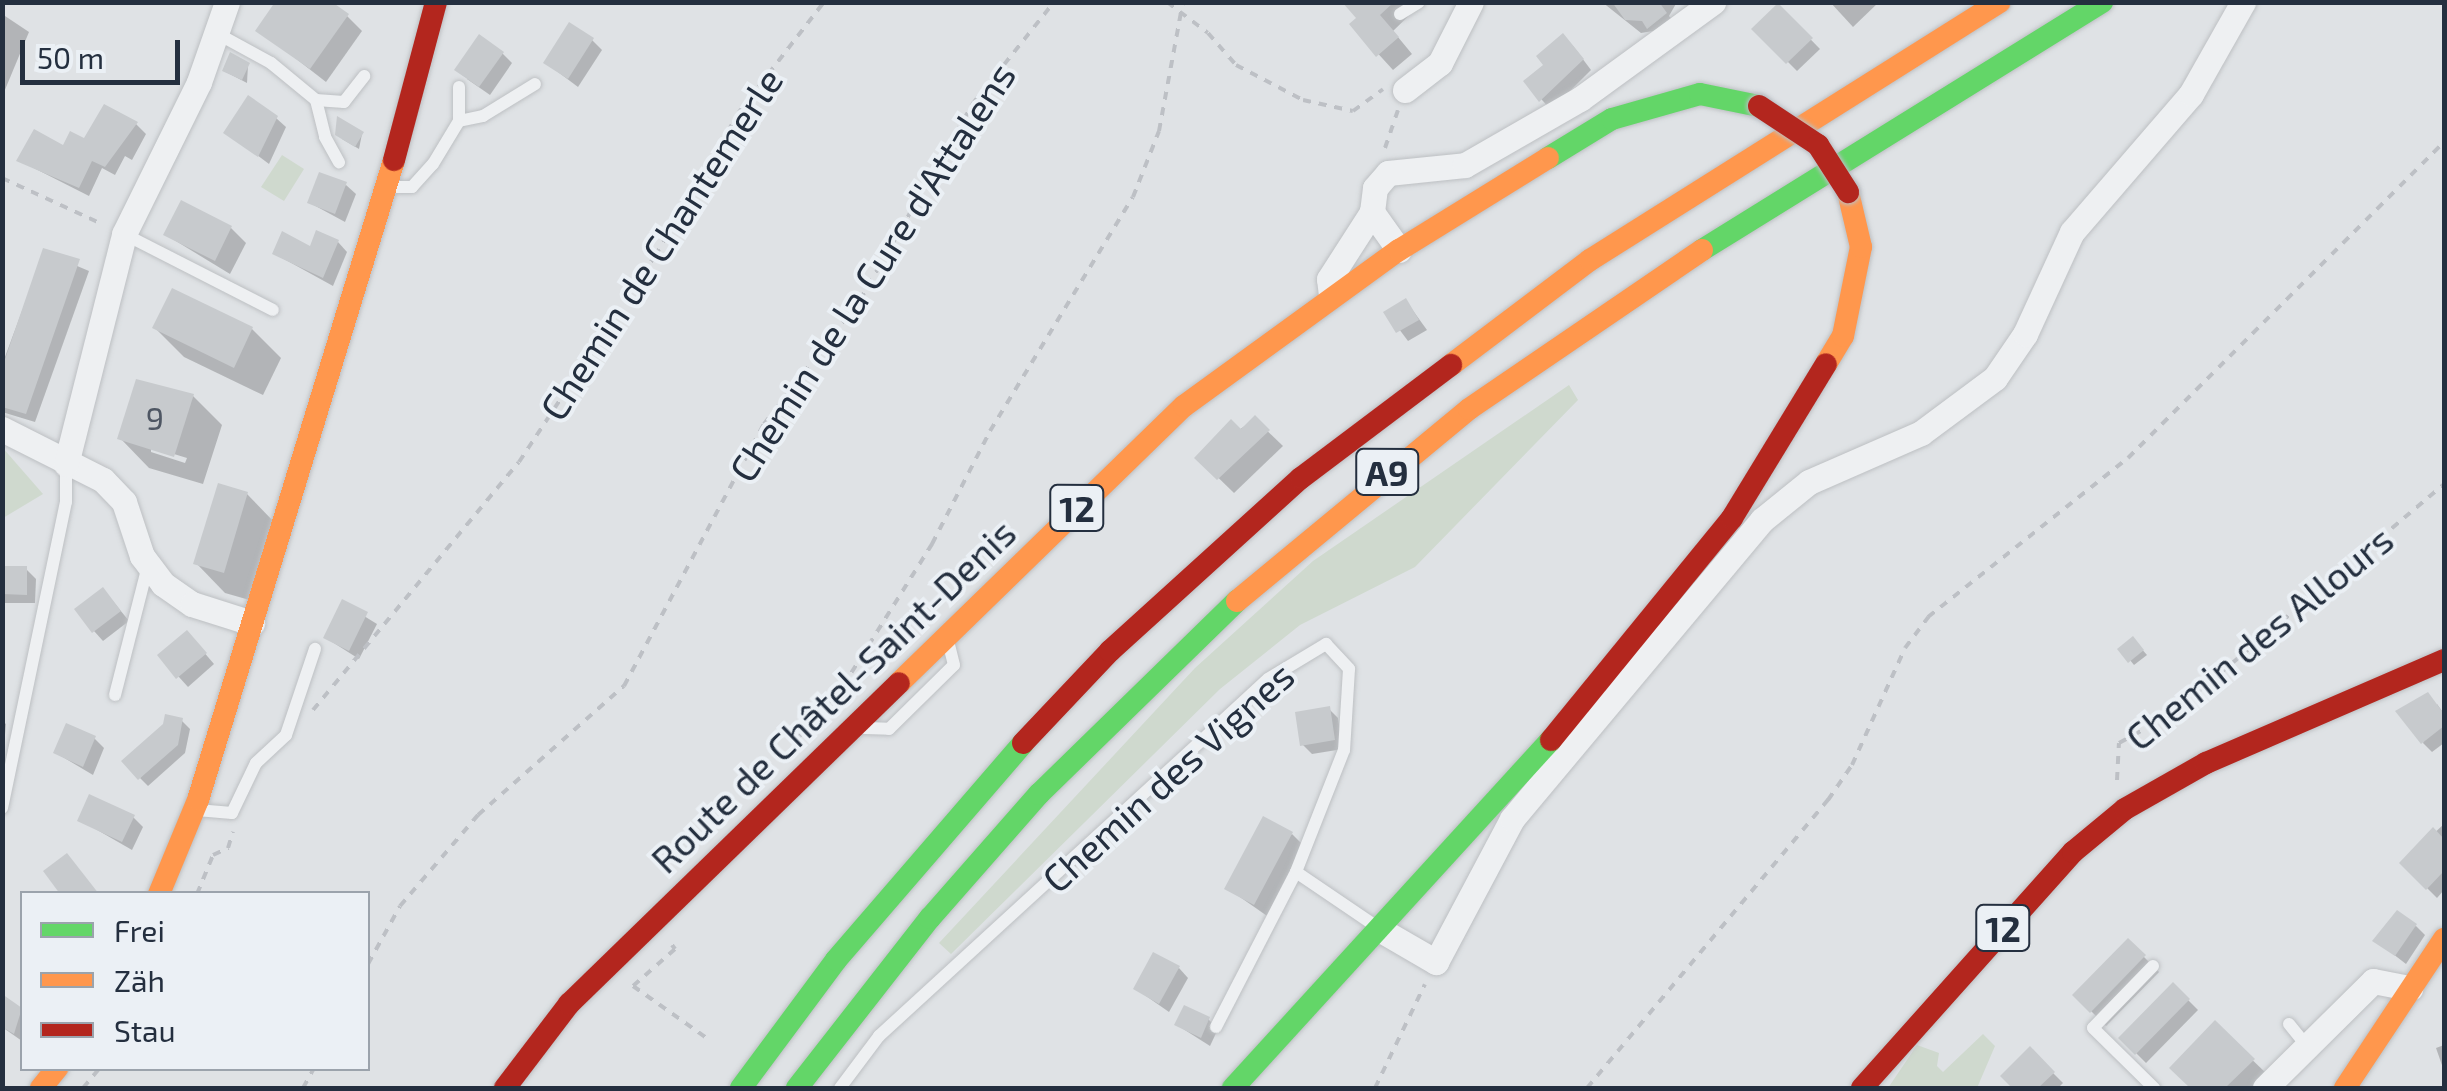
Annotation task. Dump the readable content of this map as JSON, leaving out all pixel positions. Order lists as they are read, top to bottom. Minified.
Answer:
{"streets":{"main road":["A9","12","Route de Châtel-Saint-Denis"],"lane":["Chemin des Vignes"],"path":["Chemin de Chantemerle","Chemin de la Cure d'Attalens","Chemin des Allours"]},"crossings":[["12","Chemin des Allours"]],"house_numbers":["9"],"legend":["Frei","Zäh","Stau"],"scale_bar":"50 m"}
